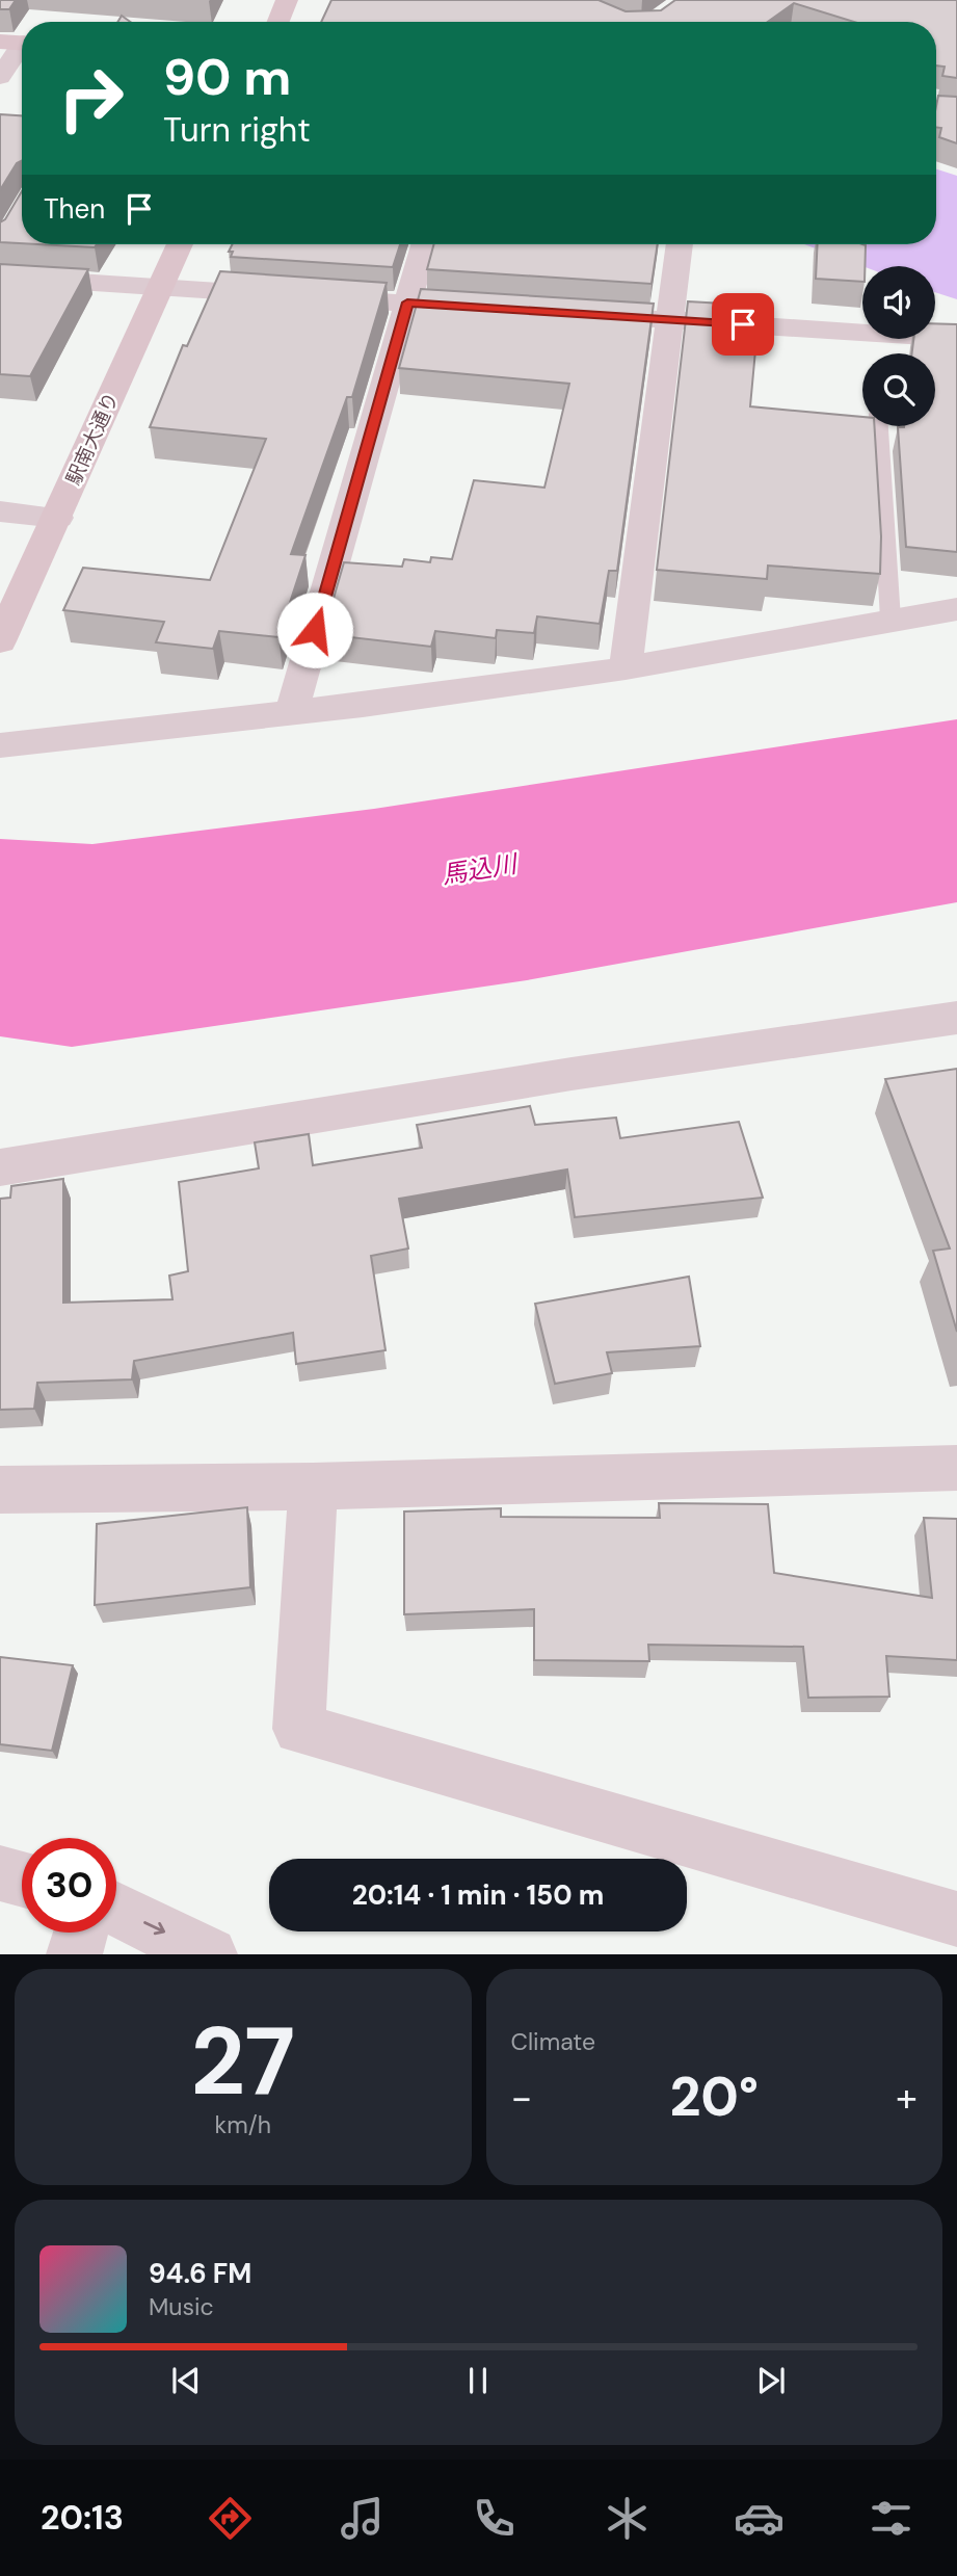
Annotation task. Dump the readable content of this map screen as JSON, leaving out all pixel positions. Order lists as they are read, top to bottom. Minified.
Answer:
{"streets":{"street":["駅南大通り"]},"water":["馬込川"],"page":{"turn":["90 m","Turn right"],"then":"Then","limit":"30","trip":"20:14 · 1 min · 150 m","tile":[["27","km/h"],"Climate"],"heat":["−","20°","+"],"song":["94.6 FM","Music"],"tabs":"20:13"}}
